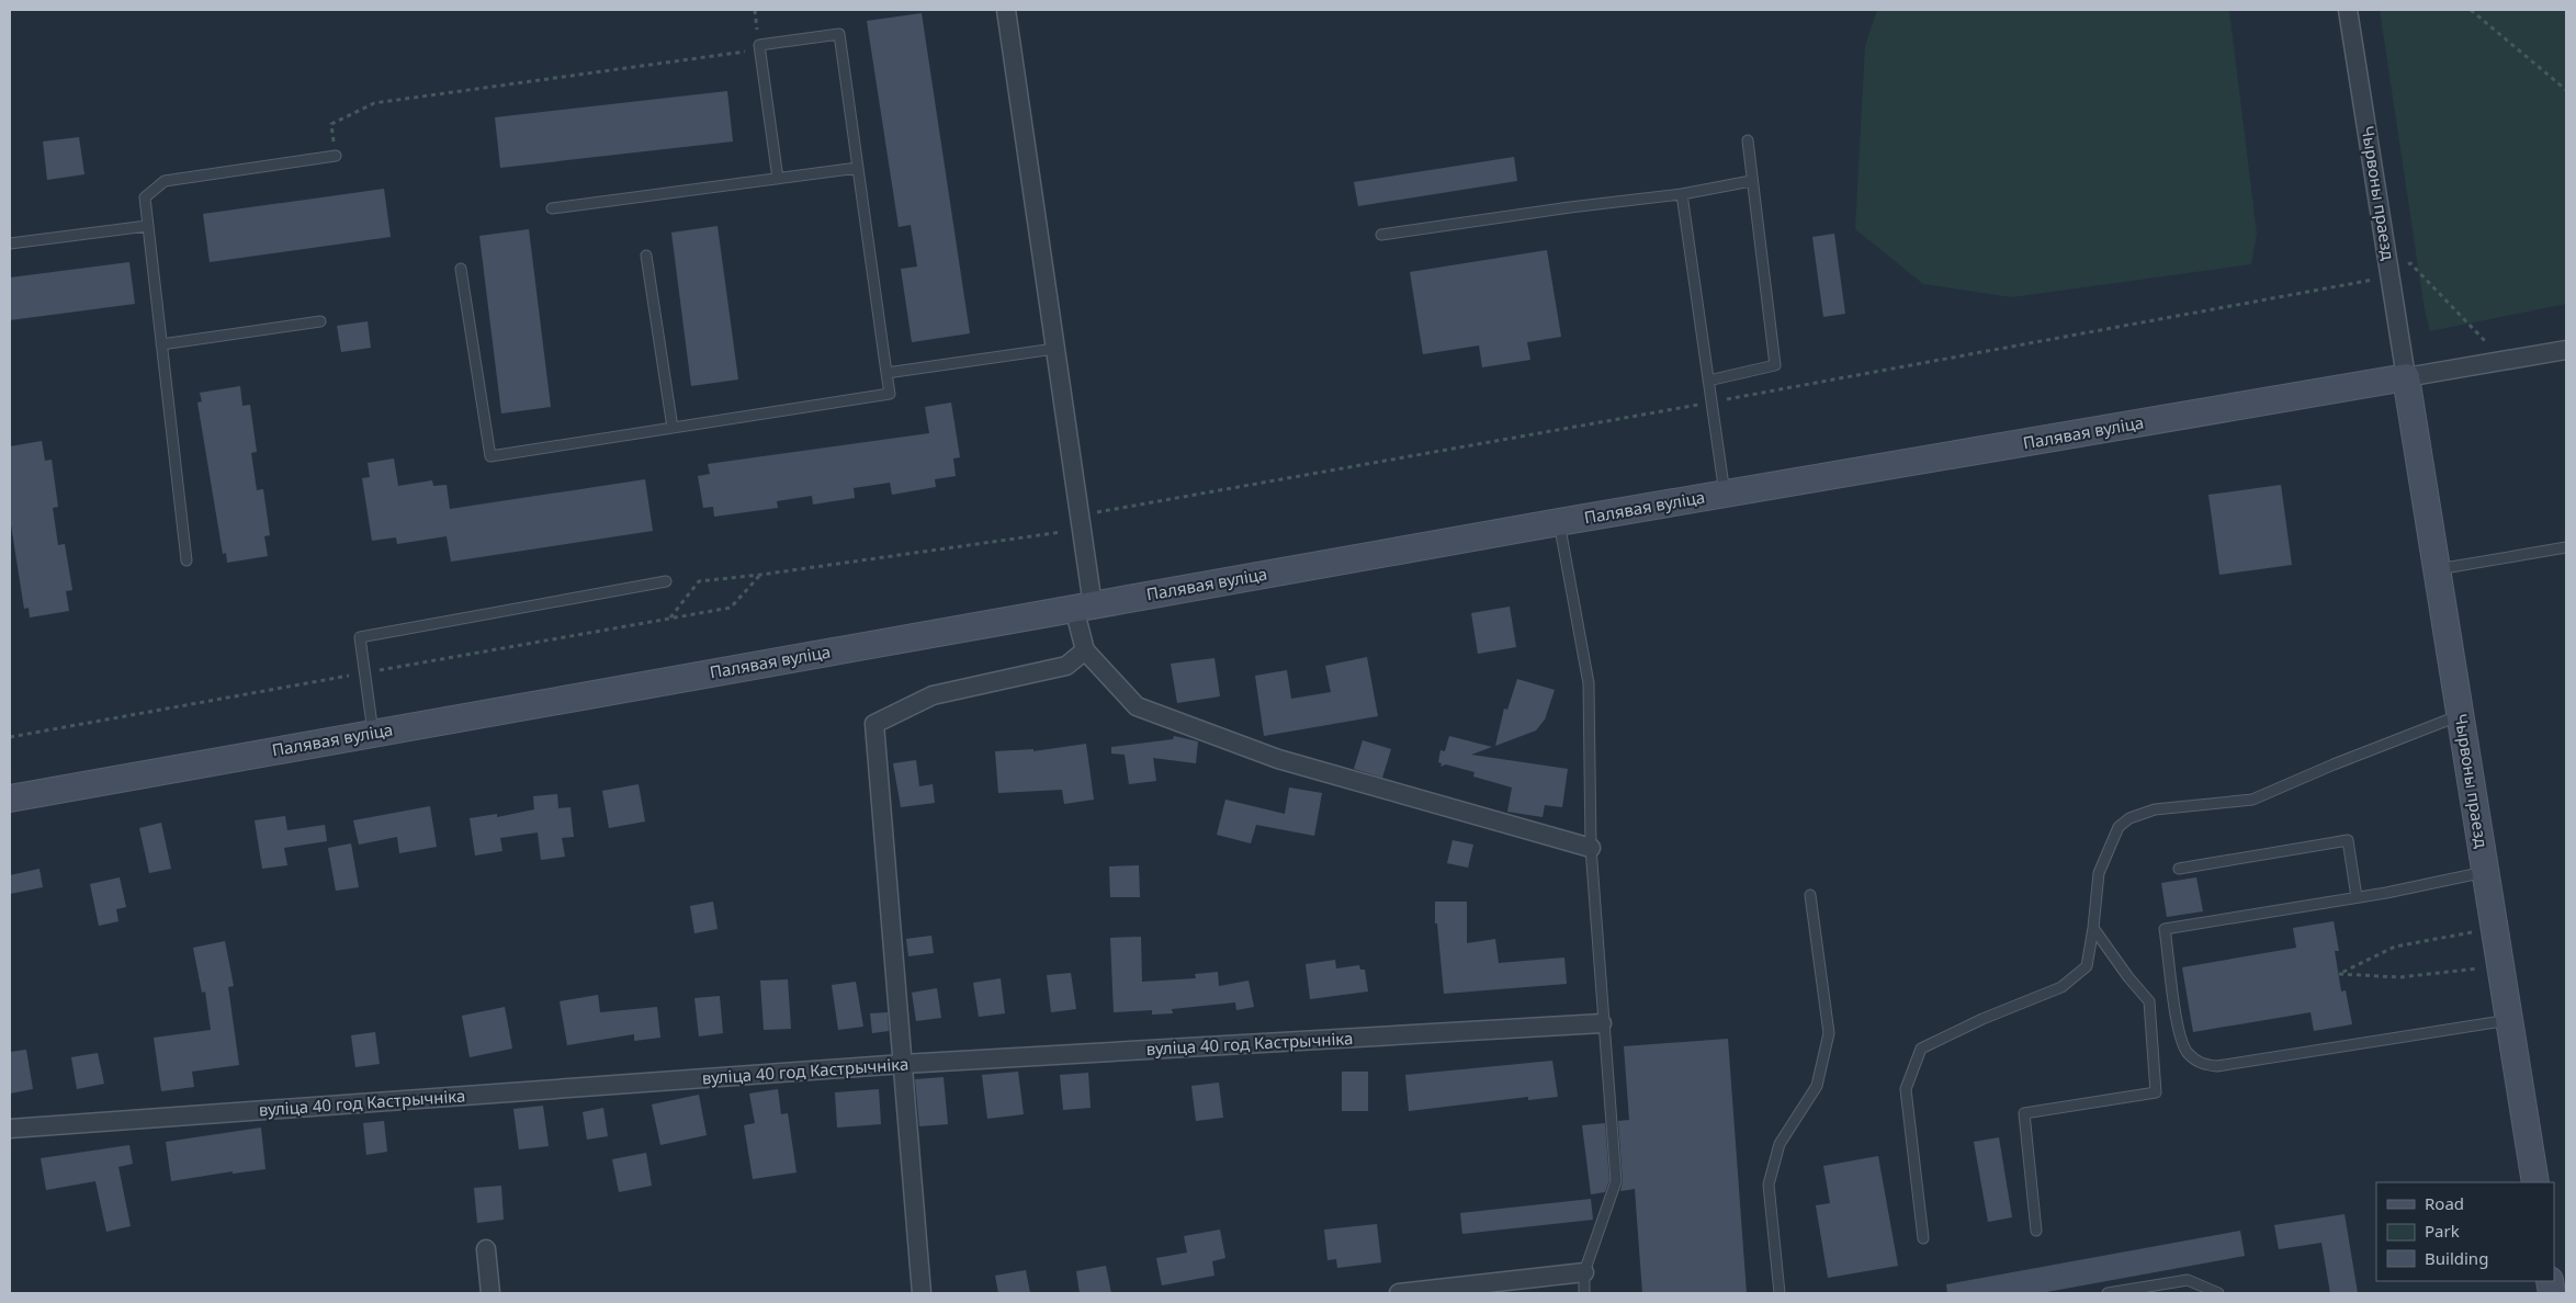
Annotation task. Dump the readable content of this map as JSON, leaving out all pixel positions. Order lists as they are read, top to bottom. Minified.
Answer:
{"streets":{"street":["Чырвоны праезд","Палявая вуліца","вуліца 40 год Кастрычніка"]},"crossings":[["Чырвоны праезд","Палявая вуліца"]],"legend":["Road","Park","Building"]}
